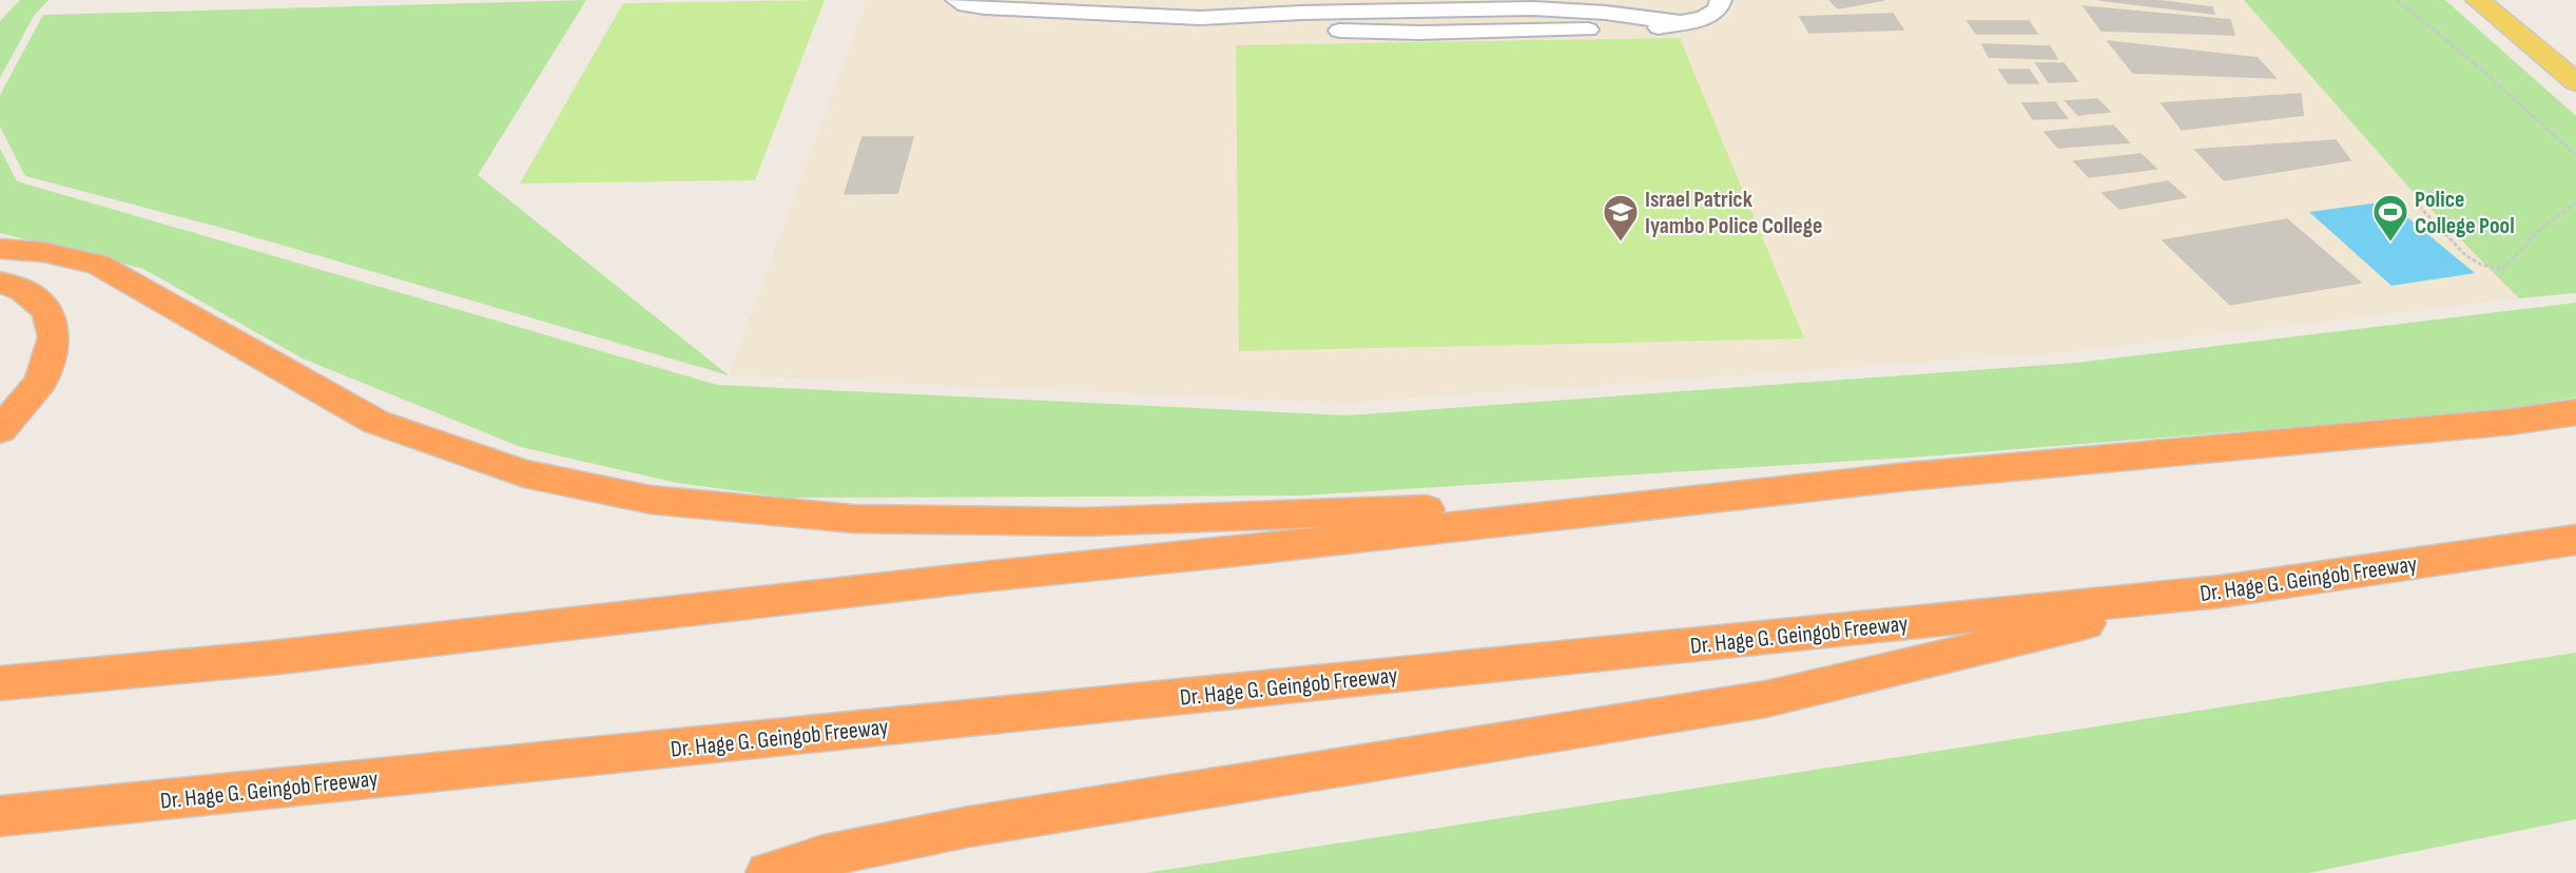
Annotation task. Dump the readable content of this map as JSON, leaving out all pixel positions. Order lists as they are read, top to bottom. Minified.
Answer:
{"streets":{"highway":["Dr. Hage G. Geingob Freeway"]},"places":{"school or university":["Israel Patrick Iyambo Police College"],"sports":["Police College Pool"]}}
